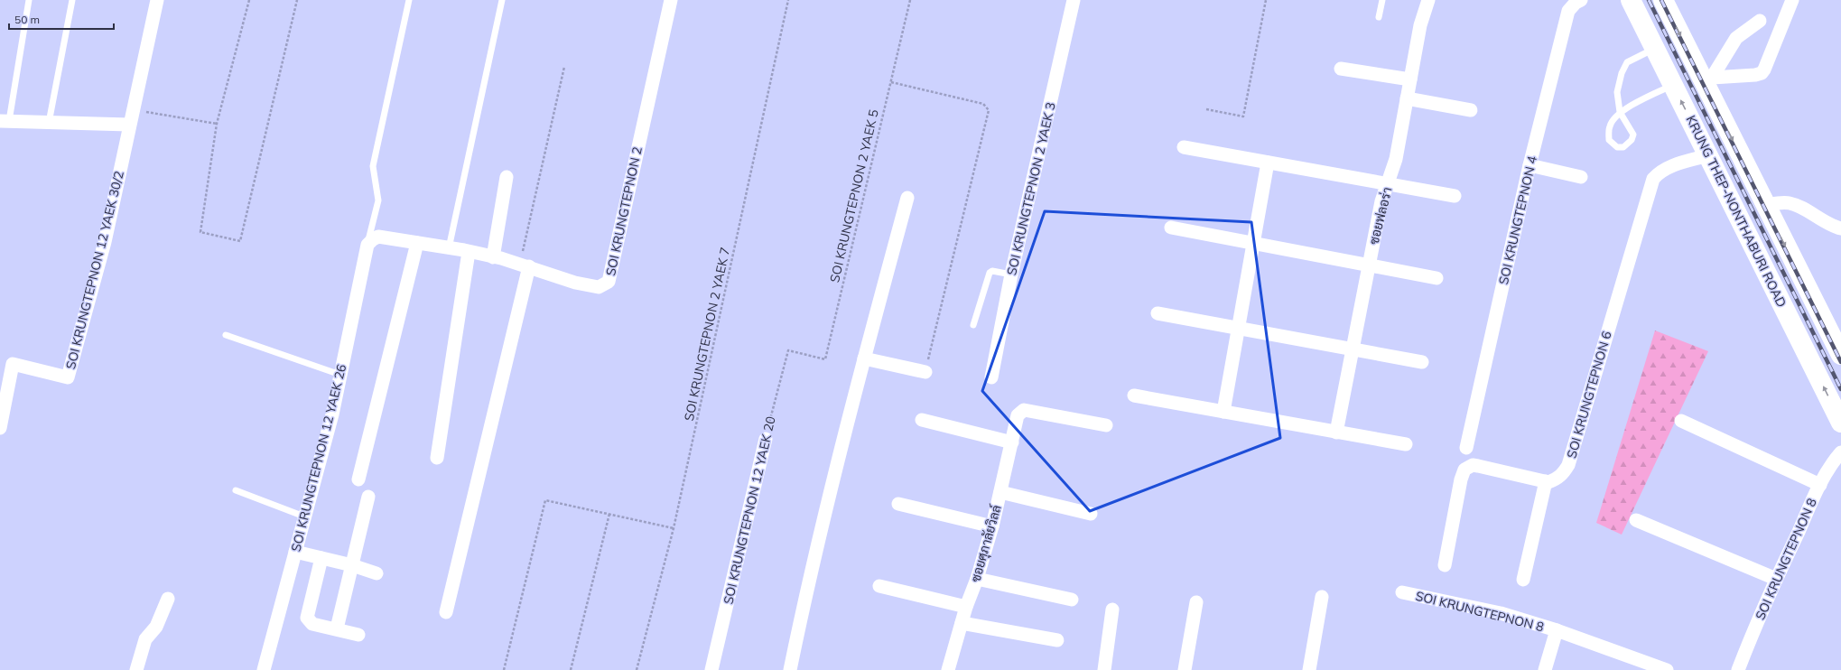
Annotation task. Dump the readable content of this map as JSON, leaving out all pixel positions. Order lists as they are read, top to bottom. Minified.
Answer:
{"streets":{"main road":["KRUNG THEP-NONTHABURI ROAD"],"street":["SOI KRUNGTEPNON 2 YAEK 3","SOI KRUNGTEPNON 2","ซอยฟลอร่า","SOI KRUNGTEPNON 4","SOI KRUNGTEPNON 12 YAEK 30/2","SOI KRUNGTEPNON 6","SOI KRUNGTEPNON 12 YAEK 26","SOI KRUNGTEPNON 12 YAEK 20","ซอยศุภาลัยวิลล์","SOI KRUNGTEPNON 8"],"path":["SOI KRUNGTEPNON 2 YAEK 5","SOI KRUNGTEPNON 2 YAEK 7"]},"crossings":[["SOI KRUNGTEPNON 2 YAEK 5","SOI KRUNGTEPNON 12 YAEK 20"],["SOI KRUNGTEPNON 2","SOI KRUNGTEPNON 12 YAEK 26"],["KRUNG THEP-NONTHABURI ROAD","SOI KRUNGTEPNON 6"]],"scale_bar":"50 m"}
